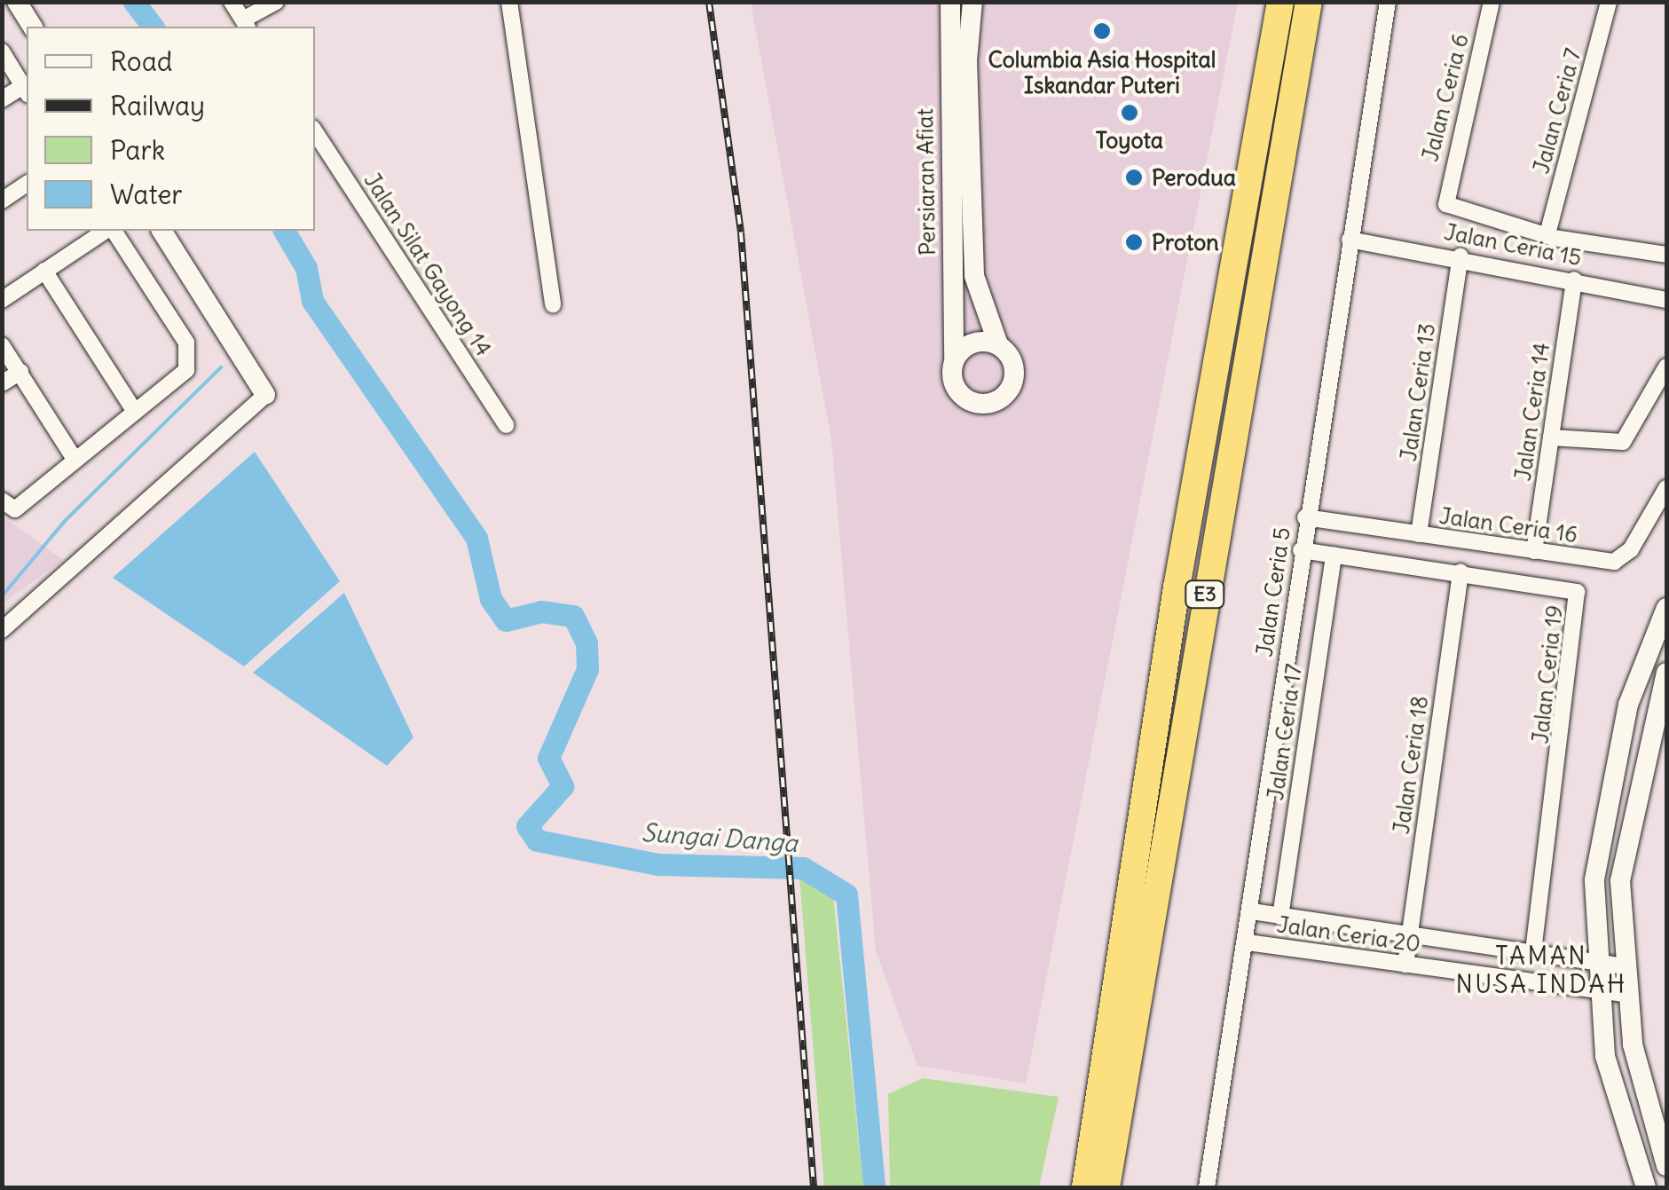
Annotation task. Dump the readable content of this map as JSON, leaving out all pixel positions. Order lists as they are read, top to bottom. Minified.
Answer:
{"streets":{"highway":["E3"],"street":["Jalan Ceria 6","Jalan Ceria 7","Persiaran Afiat","Jalan Ceria 15","Jalan Silat Gayong 14","Jalan Ceria 13","Jalan Ceria 14","Jalan Ceria 16","Jalan Ceria 5","Jalan Ceria 19","Jalan Ceria 17","Jalan Ceria 18","Jalan Ceria 20"]},"crossings":[["Jalan Ceria 6","Jalan Ceria 7"],["Jalan Ceria 15","Jalan Ceria 13"],["Jalan Ceria 15","Jalan Ceria 14"],["Jalan Ceria 15","Jalan Ceria 5"],["Jalan Ceria 13","Jalan Ceria 16"],["Jalan Ceria 14","Jalan Ceria 16"],["Jalan Ceria 16","Jalan Ceria 5"],["Jalan Ceria 5","Jalan Ceria 19"],["Jalan Ceria 5","Jalan Ceria 20"],["Jalan Ceria 19","Jalan Ceria 17"],["Jalan Ceria 19","Jalan Ceria 18"],["Jalan Ceria 19","Jalan Ceria 20"],["Jalan Ceria 17","Jalan Ceria 20"],["Jalan Ceria 18","Jalan Ceria 20"]],"districts":["TAMAN NUSA INDAH"],"water":["Sungai Danga"],"places":["Columbia Asia Hospital Iskandar Puteri","Toyota","Perodua","Proton"],"legend":["Road","Railway","Park","Water"]}
